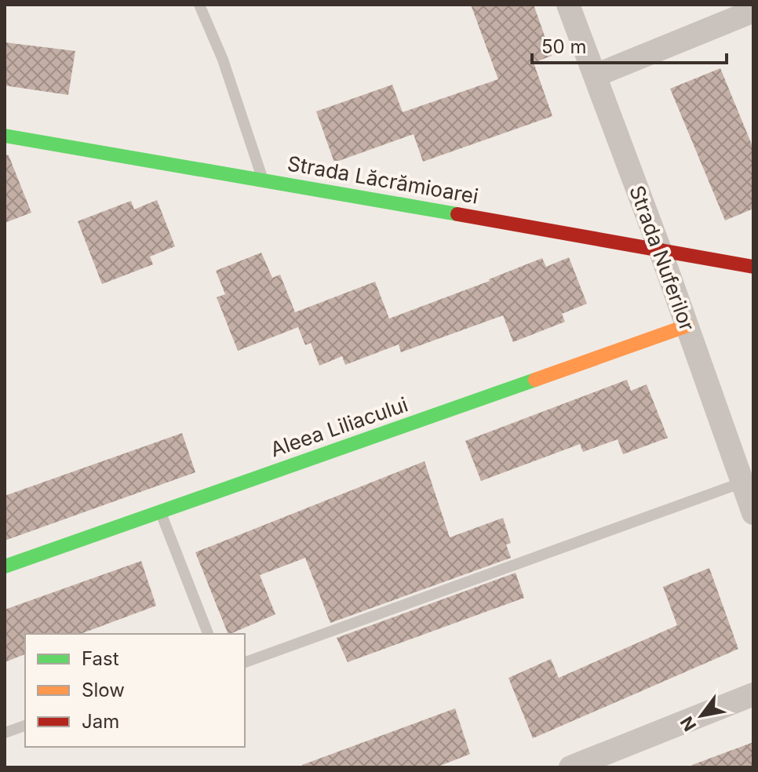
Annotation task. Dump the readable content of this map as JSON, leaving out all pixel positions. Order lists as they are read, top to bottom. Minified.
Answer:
{"streets":{"main road":["Strada Lăcrămioarei","Aleea Liliacului"],"street":["Strada Nuferilor"]},"crossings":[["Strada Lăcrămioarei","Strada Nuferilor"],["Strada Nuferilor","Aleea Liliacului"]],"legend":["Fast","Slow","Jam"],"scale_bar":"50 m","north":"bottom left"}
